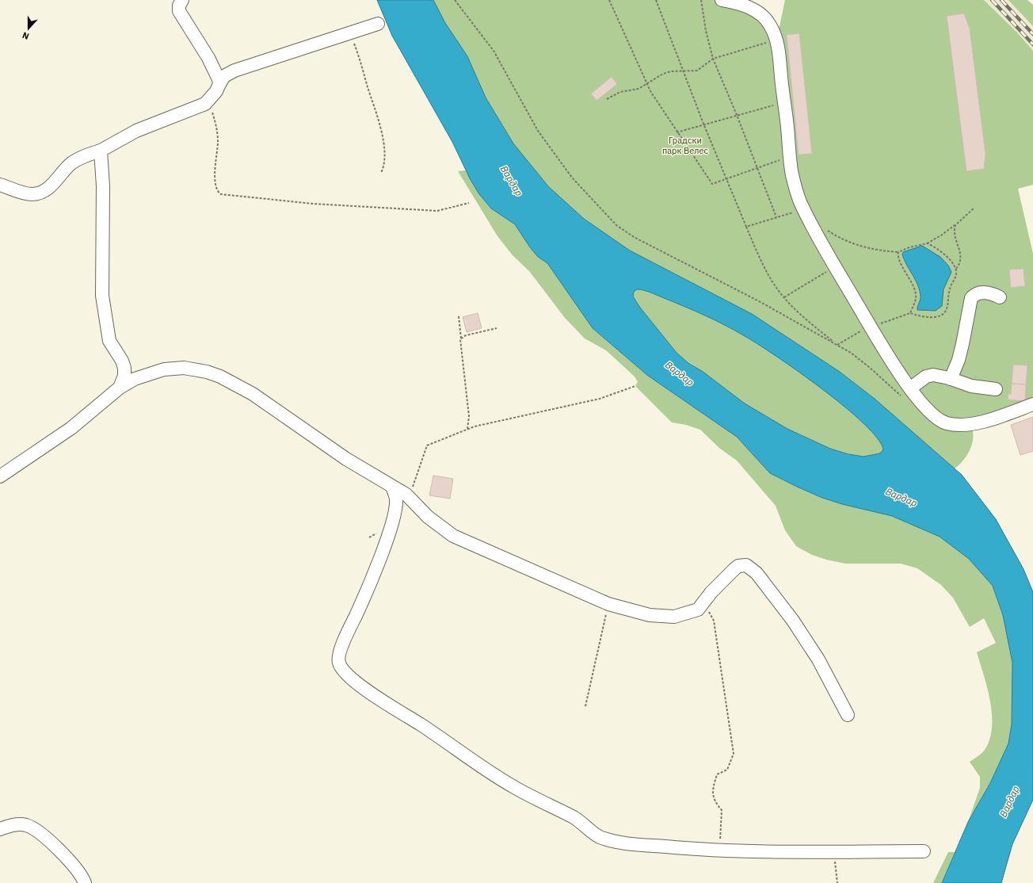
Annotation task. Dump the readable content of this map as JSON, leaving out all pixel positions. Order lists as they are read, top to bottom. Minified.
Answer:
{"water":["Вардар"],"parks":["Градски парк Велес"],"north":"bottom"}
